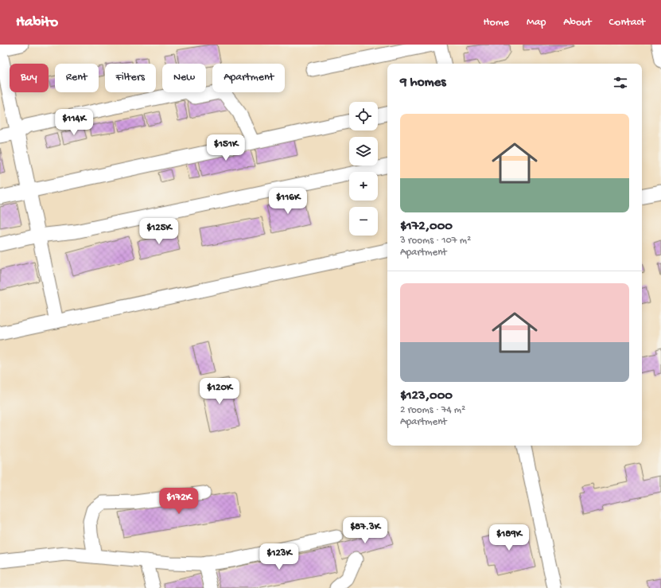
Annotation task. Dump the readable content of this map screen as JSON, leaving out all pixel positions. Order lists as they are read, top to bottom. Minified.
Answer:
{"page":{"header":"Habito","nav":["Home","Map","About","Contact"],"chip":["Buy","Rent","Filters","New","Apartment"],"heading":"9 homes","map_buttons":["+","−"],"list":[{"name":"$172,000","note":"3 rooms · 107 m² · Apartment"},{"name":"$123,000","note":"2 rooms · 74 m² · Apartment"}],"price":["$114K","$151K","$116K","$125K","$120K","$172K","$87.3K","$189K","$123K"]}}
